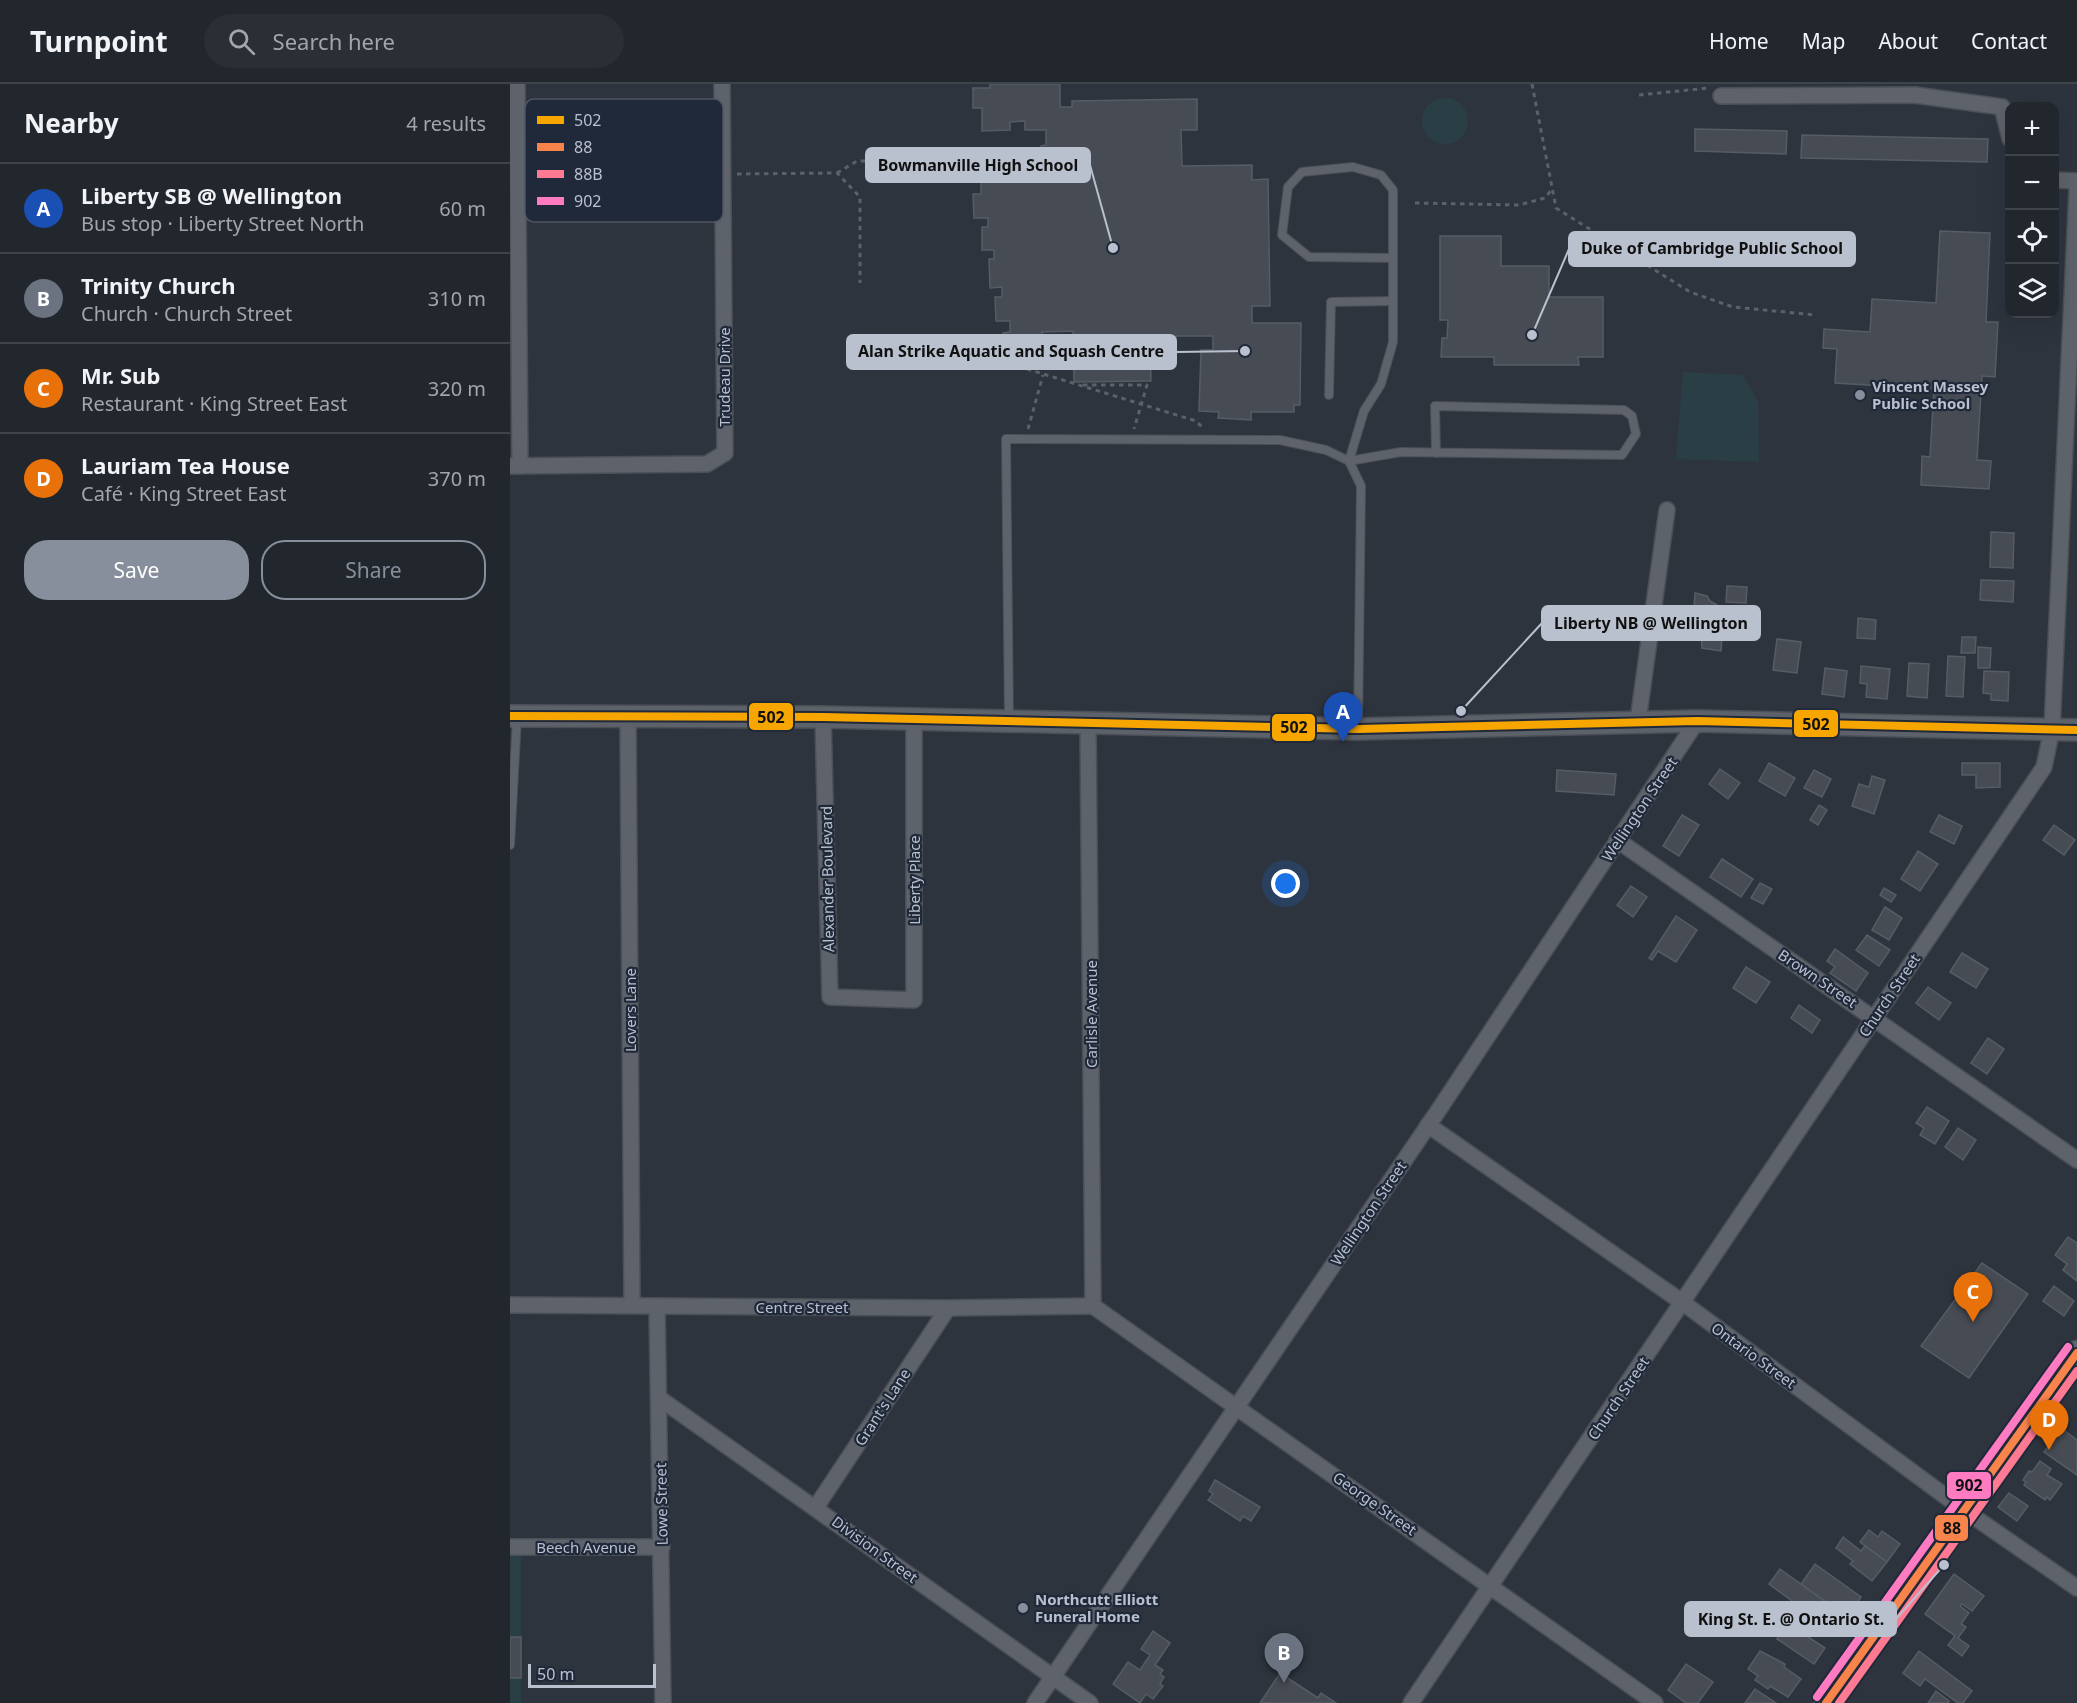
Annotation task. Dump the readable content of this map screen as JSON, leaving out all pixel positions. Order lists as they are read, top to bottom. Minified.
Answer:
{"streets":{"street":["Trudeau Drive","Wellington Street","Alexander Boulevard","Liberty Place","Brown Street","Church Street","Lovers Lane","Carlisle Avenue","Centre Street","Ontario Street","Grant's Lane","George Street","Lowe Street","Beech Avenue","Division Street"]},"crossings":[["Wellington Street","Brown Street"],["Wellington Street","Ontario Street"],["Wellington Street","George Street"],["Wellington Street","Division Street"],["Alexander Boulevard","Liberty Place"],["Brown Street","Church Street"],["Church Street","Ontario Street"],["Church Street","George Street"],["Lovers Lane","Centre Street"],["Carlisle Avenue","Centre Street"],["Carlisle Avenue","George Street"],["Centre Street","Grant's Lane"],["Centre Street","George Street"],["Centre Street","Lowe Street"],["Grant's Lane","Division Street"],["Lowe Street","Beech Avenue"],["Lowe Street","Division Street"]],"places":["Bowmanville High School","Duke of Cambridge Public School","Alan Strike Aquatic and Squash Centre","Vincent Massey Public School","Liberty NB @ Wellington","King St. E. @ Ontario St.","Northcutt Elliott Funeral Home"],"lines":["transit line 502","transit line 902","transit line 88","transit line 88B"],"legend":["502","88","88B","902"],"scale_bar":"50 m","page":{"header":"Turnpoint","search":"Search here","nav":["Home","Map","About","Contact"],"heading":["Nearby","4 results"],"map_buttons":["+","−"],"list":[{"mark":"A","name":"Liberty SB @ Wellington","note":"Bus stop · Liberty Street North","value":"60 m"},{"mark":"B","name":"Trinity Church","note":"Church · Church Street","value":"310 m"},{"mark":"C","name":"Mr. Sub","note":"Restaurant · King Street East","value":"320 m"},{"mark":"D","name":"Lauriam Tea House","note":"Café · King Street East","value":"370 m"}],"buttons":["Save","Share"],"pins":["A","C","D","B"],"scale":"50 m"}}
